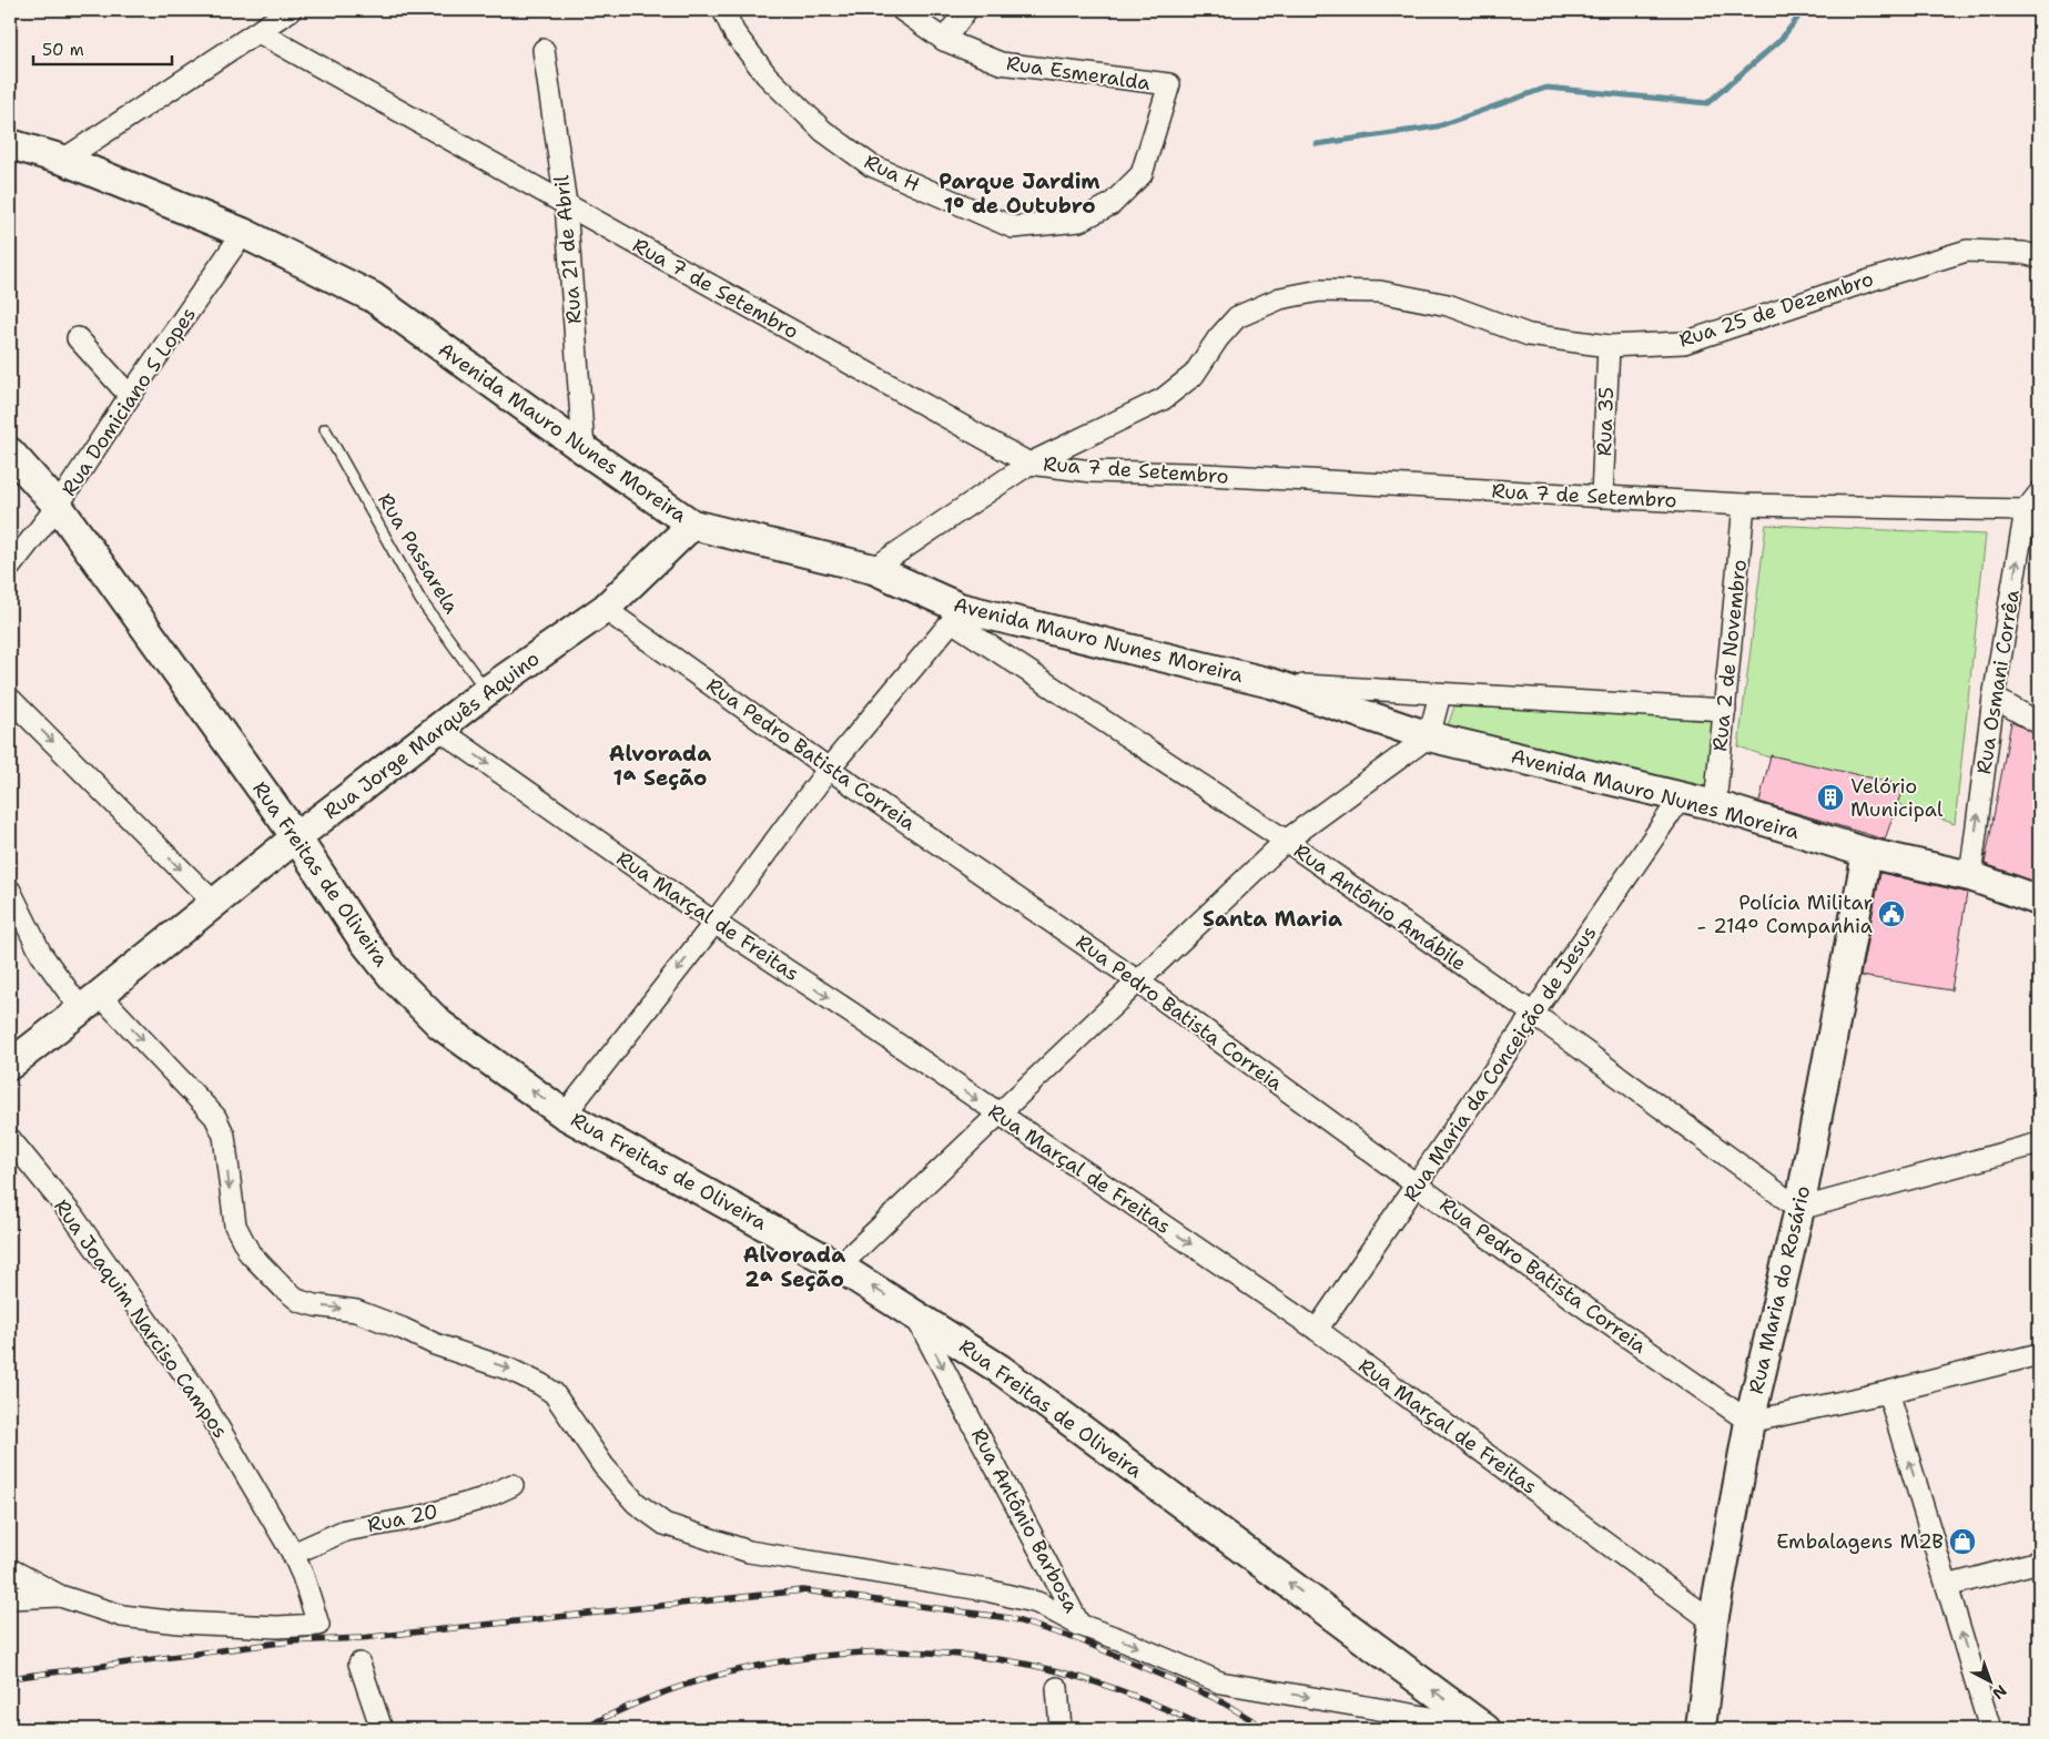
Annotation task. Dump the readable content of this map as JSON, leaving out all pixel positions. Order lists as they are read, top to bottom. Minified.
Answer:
{"streets":{"street":["Rua Esmeralda","Rua H","Rua 21 de Abril","Rua 7 de Setembro","Rua 25 de Dezembro","Rua Domiciano S Lopes","Rua 35","Avenida Mauro Nunes Moreira","Rua 2 de Novembro","Rua Osmani Corrêa","Rua Jorge Marquês Aquino","Rua Pedro Batista Correia","Rua Freitas de Oliveira","Rua Antônio Amábile","Rua Marçal de Freitas","Rua Maria da Conceição de Jesus","Rua Maria do Rosário","Rua Joaquim Narciso Campos","Rua 20","Rua Antônio Barbosa"],"lane":["Rua Passarela"]},"crossings":[["Rua Esmeralda","Rua H"],["Rua 21 de Abril","Rua 7 de Setembro"],["Rua 21 de Abril","Avenida Mauro Nunes Moreira"],["Rua 7 de Setembro","Rua 25 de Dezembro"],["Rua 7 de Setembro","Rua 35"],["Rua 7 de Setembro","Rua 2 de Novembro"],["Rua 7 de Setembro","Rua Osmani Corrêa"],["Rua 25 de Dezembro","Rua 35"],["Rua 25 de Dezembro","Avenida Mauro Nunes Moreira"],["Rua Domiciano S Lopes","Avenida Mauro Nunes Moreira"],["Rua Domiciano S Lopes","Rua Freitas de Oliveira"],["Avenida Mauro Nunes Moreira","Rua 2 de Novembro"],["Avenida Mauro Nunes Moreira","Rua Osmani Corrêa"],["Avenida Mauro Nunes Moreira","Rua Jorge Marquês Aquino"],["Avenida Mauro Nunes Moreira","Rua Antônio Amábile"],["Avenida Mauro Nunes Moreira","Rua Maria da Conceição de Jesus"],["Avenida Mauro Nunes Moreira","Rua Maria do Rosário"],["Rua Passarela","Rua Jorge Marquês Aquino"],["Rua Jorge Marquês Aquino","Rua Pedro Batista Correia"],["Rua Jorge Marquês Aquino","Rua Freitas de Oliveira"],["Rua Jorge Marquês Aquino","Rua Marçal de Freitas"],["Rua Pedro Batista Correia","Rua Maria da Conceição de Jesus"],["Rua Pedro Batista Correia","Rua Maria do Rosário"],["Rua Freitas de Oliveira","Rua Antônio Barbosa"],["Rua Antônio Amábile","Rua Maria da Conceição de Jesus"],["Rua Antônio Amábile","Rua Maria do Rosário"],["Rua Marçal de Freitas","Rua Maria da Conceição de Jesus"],["Rua Marçal de Freitas","Rua Maria do Rosário"],["Rua Joaquim Narciso Campos","Rua 20"]],"one_way":["Rua Osmani Corrêa","Rua Marçal de Freitas"],"districts":["Parque Jardim 1º de Outubro","Alvorada 1ª Seção","Santa Maria","Alvorada 2ª Seção"],"places":{"building":["Velório Municipal"],"public building":["Polícia Militar - 214° Companhia"],"shop":["Embalagens M2B"]},"scale_bar":"50 m","north":"bottom right"}
